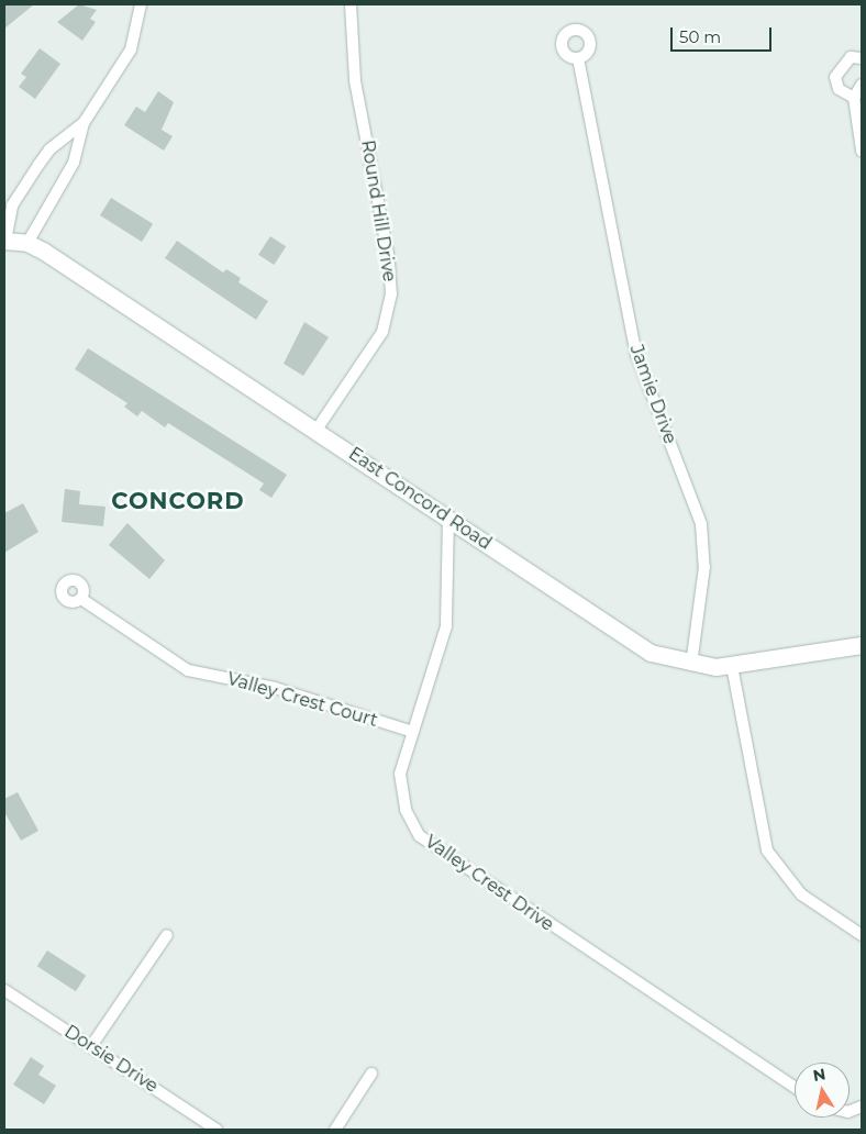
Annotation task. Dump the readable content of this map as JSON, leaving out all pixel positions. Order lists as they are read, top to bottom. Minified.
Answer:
{"streets":{"street":["Round Hill Drive","Jamie Drive","East Concord Road","Valley Crest Court","Valley Crest Drive","Dorsie Drive"]},"crossings":[["Round Hill Drive","East Concord Road"],["Jamie Drive","East Concord Road"],["East Concord Road","Valley Crest Drive"],["Valley Crest Court","Valley Crest Drive"]],"districts":["CONCORD"],"scale_bar":"50 m","north":"top"}
